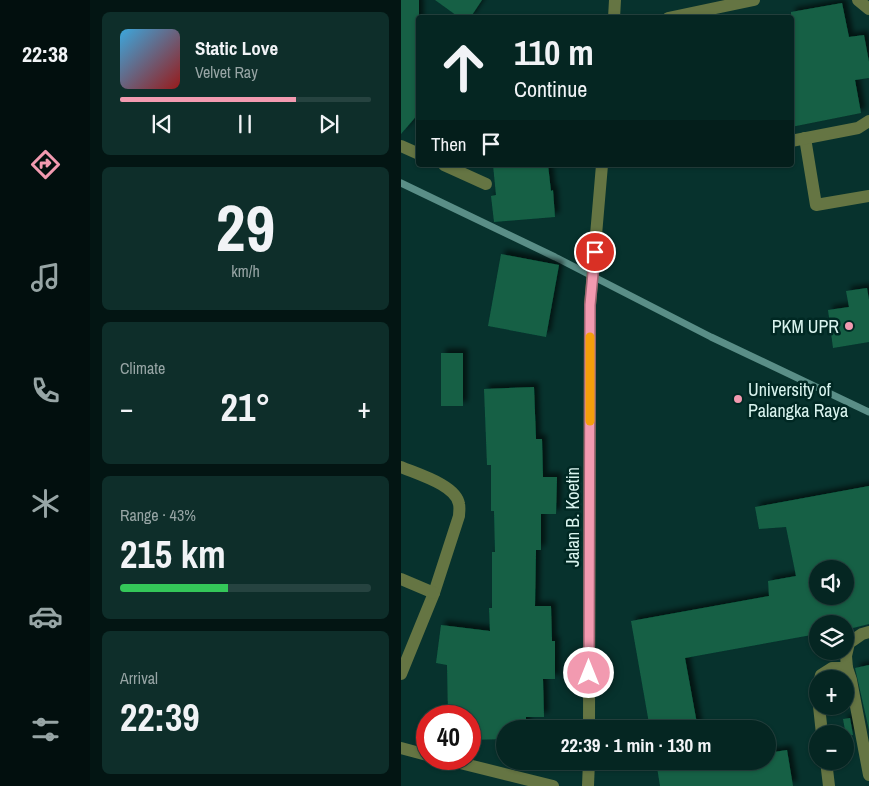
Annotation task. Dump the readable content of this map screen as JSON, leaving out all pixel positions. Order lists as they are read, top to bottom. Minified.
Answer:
{"streets":{"street":["Jalan B. Koetin"]},"places":["PKM UPR","University of Palangka Raya"],"page":{"tabs":"22:38","turn":["110 m","Continue"],"song":["Static Love","Velvet Ray"],"then":"Then","tile":[["29","km/h"],"Climate",["Range · 43%","215 km"],["Arrival","22:39"]],"heat":["−","21°","+"],"map_buttons":["+","−"],"limit":"40","trip":"22:39 · 1 min · 130 m"}}
